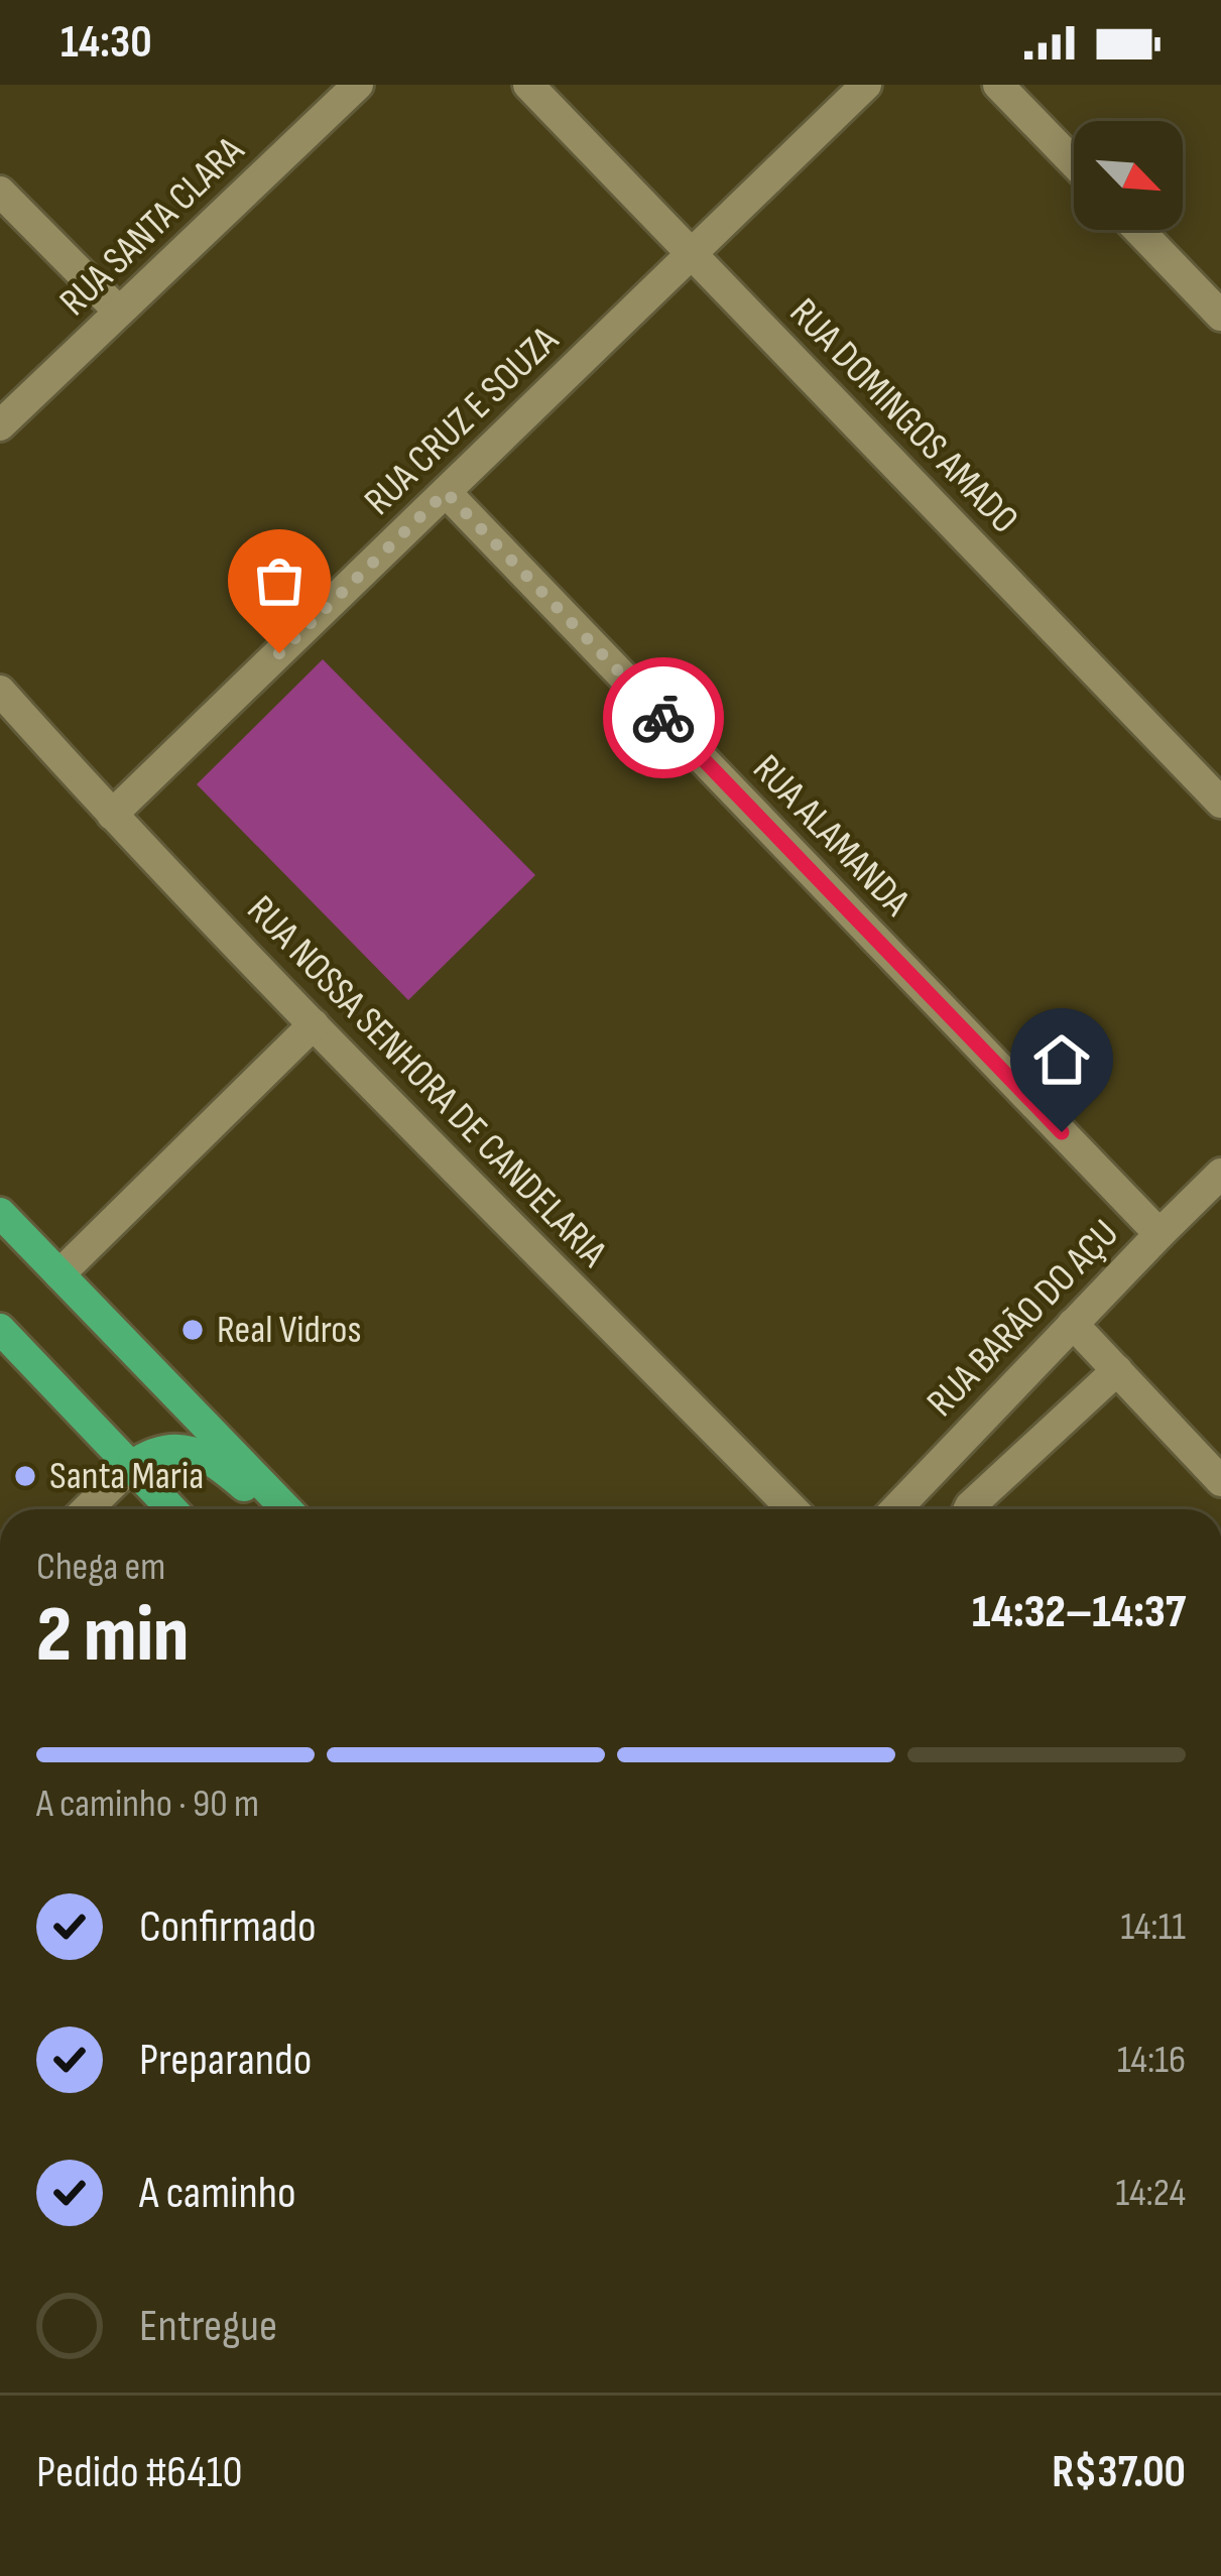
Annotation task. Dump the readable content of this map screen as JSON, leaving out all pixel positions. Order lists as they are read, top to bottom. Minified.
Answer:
{"streets":{"street":["RUA SANTA CLARA","RUA DOMINGOS AMADO","RUA CRUZ E SOUZA","RUA ALAMANDA","RUA NOSSA SENHORA DE CANDELARIA","RUA BARÃO DO AÇU"]},"crossings":[["RUA DOMINGOS AMADO","RUA CRUZ E SOUZA"],["RUA CRUZ E SOUZA","RUA ALAMANDA"],["RUA CRUZ E SOUZA","RUA NOSSA SENHORA DE CANDELARIA"],["RUA ALAMANDA","RUA BARÃO DO AÇU"]],"places":["Real Vidros","Santa Maria"],"north":"bottom right","page":{"status":"14:30","heading":["2 min","Chega em","14:32–14:37"],"panel":["Pedido #6410","R$37.00"],"bar":"A caminho · 90 m","list":[["Confirmado","14:11"],["Preparando","14:16"],["A caminho","14:24"],"Entregue"]}}
